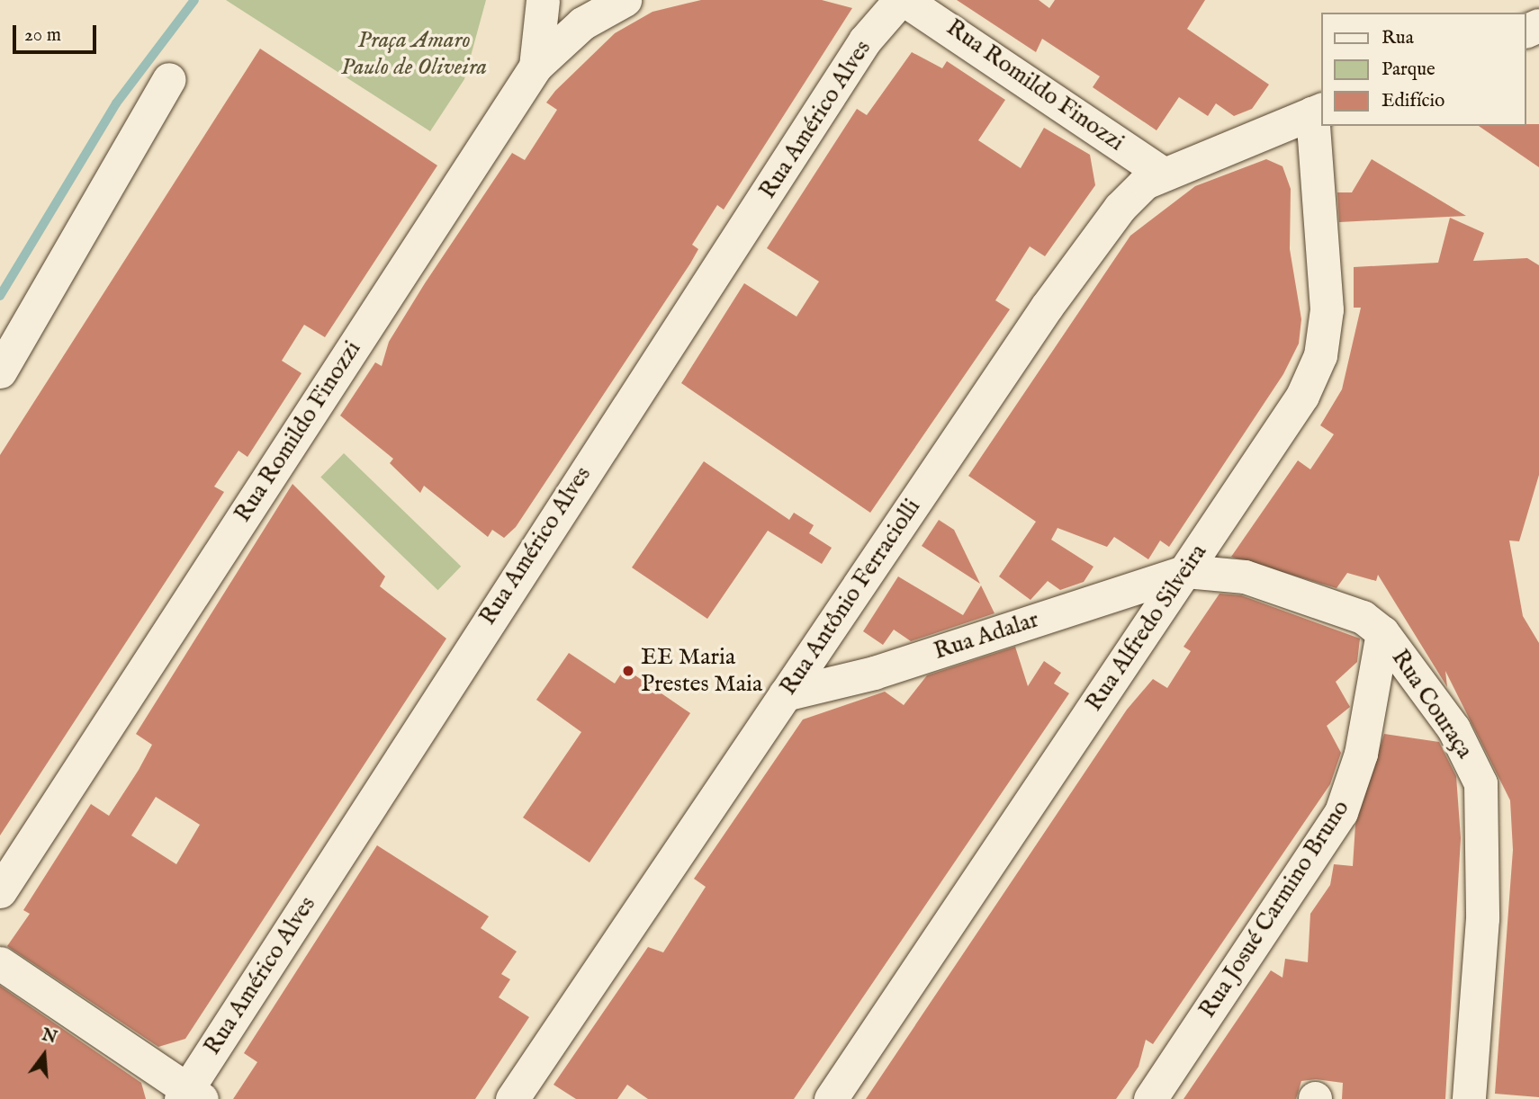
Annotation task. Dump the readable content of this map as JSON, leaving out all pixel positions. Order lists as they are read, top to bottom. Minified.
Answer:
{"streets":{"street":["Rua Romildo Finozzi","Rua Américo Alves","Rua Antônio Ferraciolli","Rua Alfredo Silveira","Rua Adalar","Rua Couraça","Rua Josué Carmino Bruno"]},"crossings":[["Rua Romildo Finozzi","Rua Américo Alves"],["Rua Romildo Finozzi","Rua Antônio Ferraciolli"],["Rua Antônio Ferraciolli","Rua Alfredo Silveira"],["Rua Antônio Ferraciolli","Rua Adalar"],["Rua Alfredo Silveira","Rua Adalar"],["Rua Alfredo Silveira","Rua Couraça"],["Rua Adalar","Rua Couraça"],["Rua Couraça","Rua Josué Carmino Bruno"]],"parks":["Praça Amaro Paulo de Oliveira"],"places":["EE Maria Prestes Maia"],"legend":["Rua","Parque","Edifício"],"scale_bar":"20 m","north":"top"}
